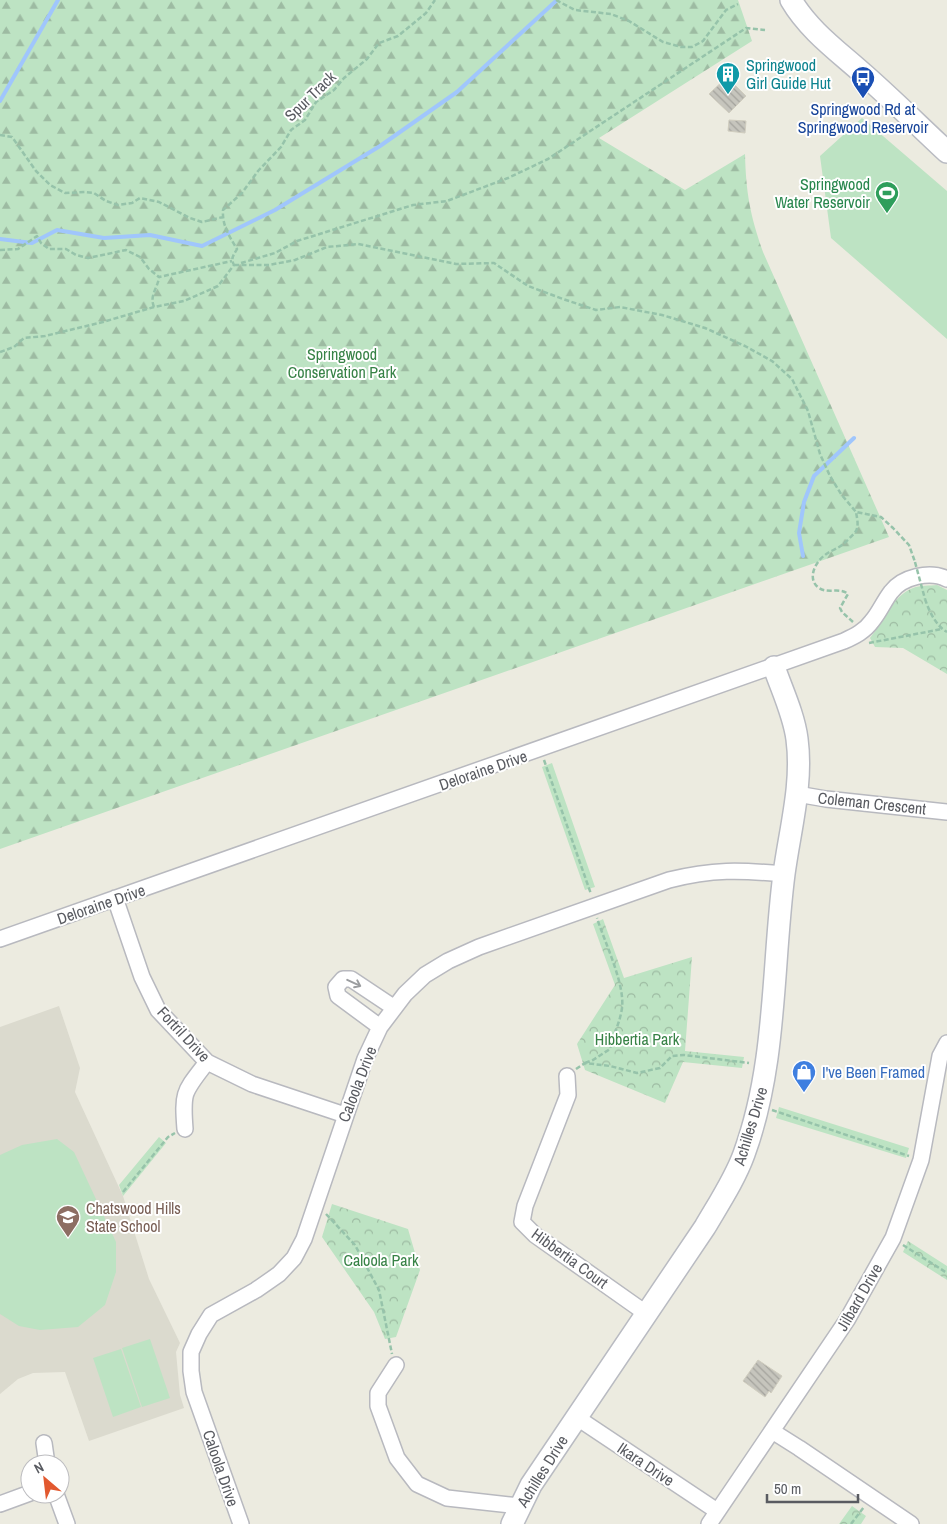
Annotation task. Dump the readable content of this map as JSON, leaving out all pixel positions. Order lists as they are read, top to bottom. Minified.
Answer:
{"streets":{"street":["Deloraine Drive","Coleman Crescent","Fortril Drive","Caloola Drive","Achilles Drive","Hibbertia Court","Jilbard Drive","Ikara Drive"],"path":["Spur Track"]},"crossings":[["Deloraine Drive","Fortril Drive"],["Deloraine Drive","Achilles Drive"],["Coleman Crescent","Achilles Drive"],["Fortril Drive","Caloola Drive"],["Caloola Drive","Achilles Drive"],["Achilles Drive","Hibbertia Court"],["Achilles Drive","Ikara Drive"],["Jilbard Drive","Ikara Drive"]],"parks":["Springwood Conservation Park","Hibbertia Park","Caloola Park"],"places":{"building":["Springwood Girl Guide Hut"],"bus stop":["Springwood Rd at Springwood Reservoir"],"sports":["Springwood Water Reservoir"],"shop":["I've Been Framed"],"school or university":["Chatswood Hills State School"]},"scale_bar":"50 m","north":"top left"}
